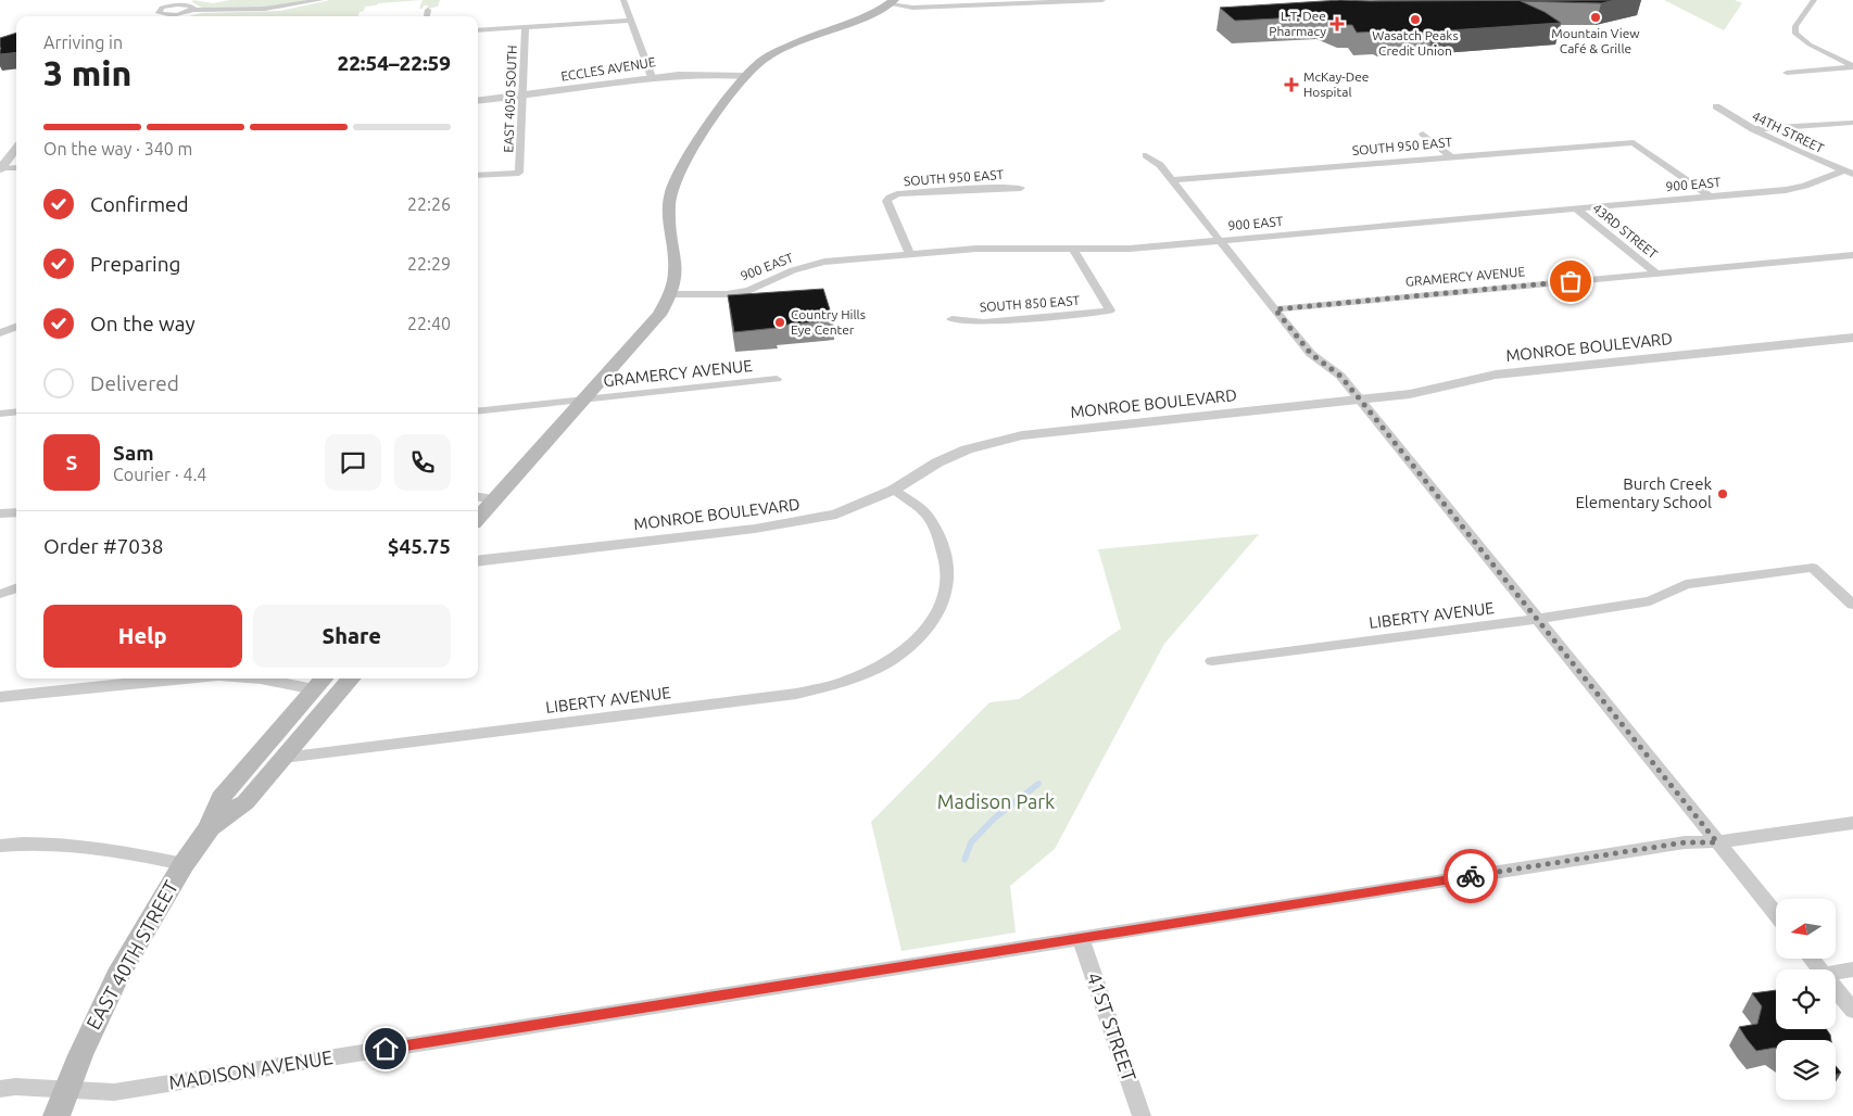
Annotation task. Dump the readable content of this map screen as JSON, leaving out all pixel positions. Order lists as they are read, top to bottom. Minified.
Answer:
{"streets":{"main road":["EAST 40TH STREET"],"street":["ECCLES AVENUE","EAST 4050 SOUTH","44TH STREET","SOUTH 950 EAST","900 EAST","43RD STREET","GRAMERCY AVENUE","SOUTH 850 EAST","MONROE BOULEVARD","LIBERTY AVENUE","41ST STREET","MADISON AVENUE"]},"crossings":[["ECCLES AVENUE","EAST 4050 SOUTH"],["44TH STREET","900 EAST"],["SOUTH 950 EAST","900 EAST"],["900 EAST","43RD STREET"],["900 EAST","SOUTH 850 EAST"],["43RD STREET","GRAMERCY AVENUE"],["MONROE BOULEVARD","LIBERTY AVENUE"],["LIBERTY AVENUE","EAST 40TH STREET"],["EAST 40TH STREET","MADISON AVENUE"],["41ST STREET","MADISON AVENUE"]],"parks":["Madison Park"],"places":{"other":["Mountain View Café & Grille","Wasatch Peaks Credit Union","Country Hills Eye Center","Burch Creek Elementary School"],"health":["L.T. Dee Pharmacy","McKay-Dee Hospital"]},"north":"left","page":{"heading":["3 min","Arriving in","22:54–22:59"],"panel":["Sam","Courier · 4.4","Order #7038","$45.75"],"bar":"On the way · 340 m","list":[["Confirmed","22:26"],["Preparing","22:29"],["On the way","22:40"],"Delivered"],"round":"S","buttons":["Help","Share"]}}
